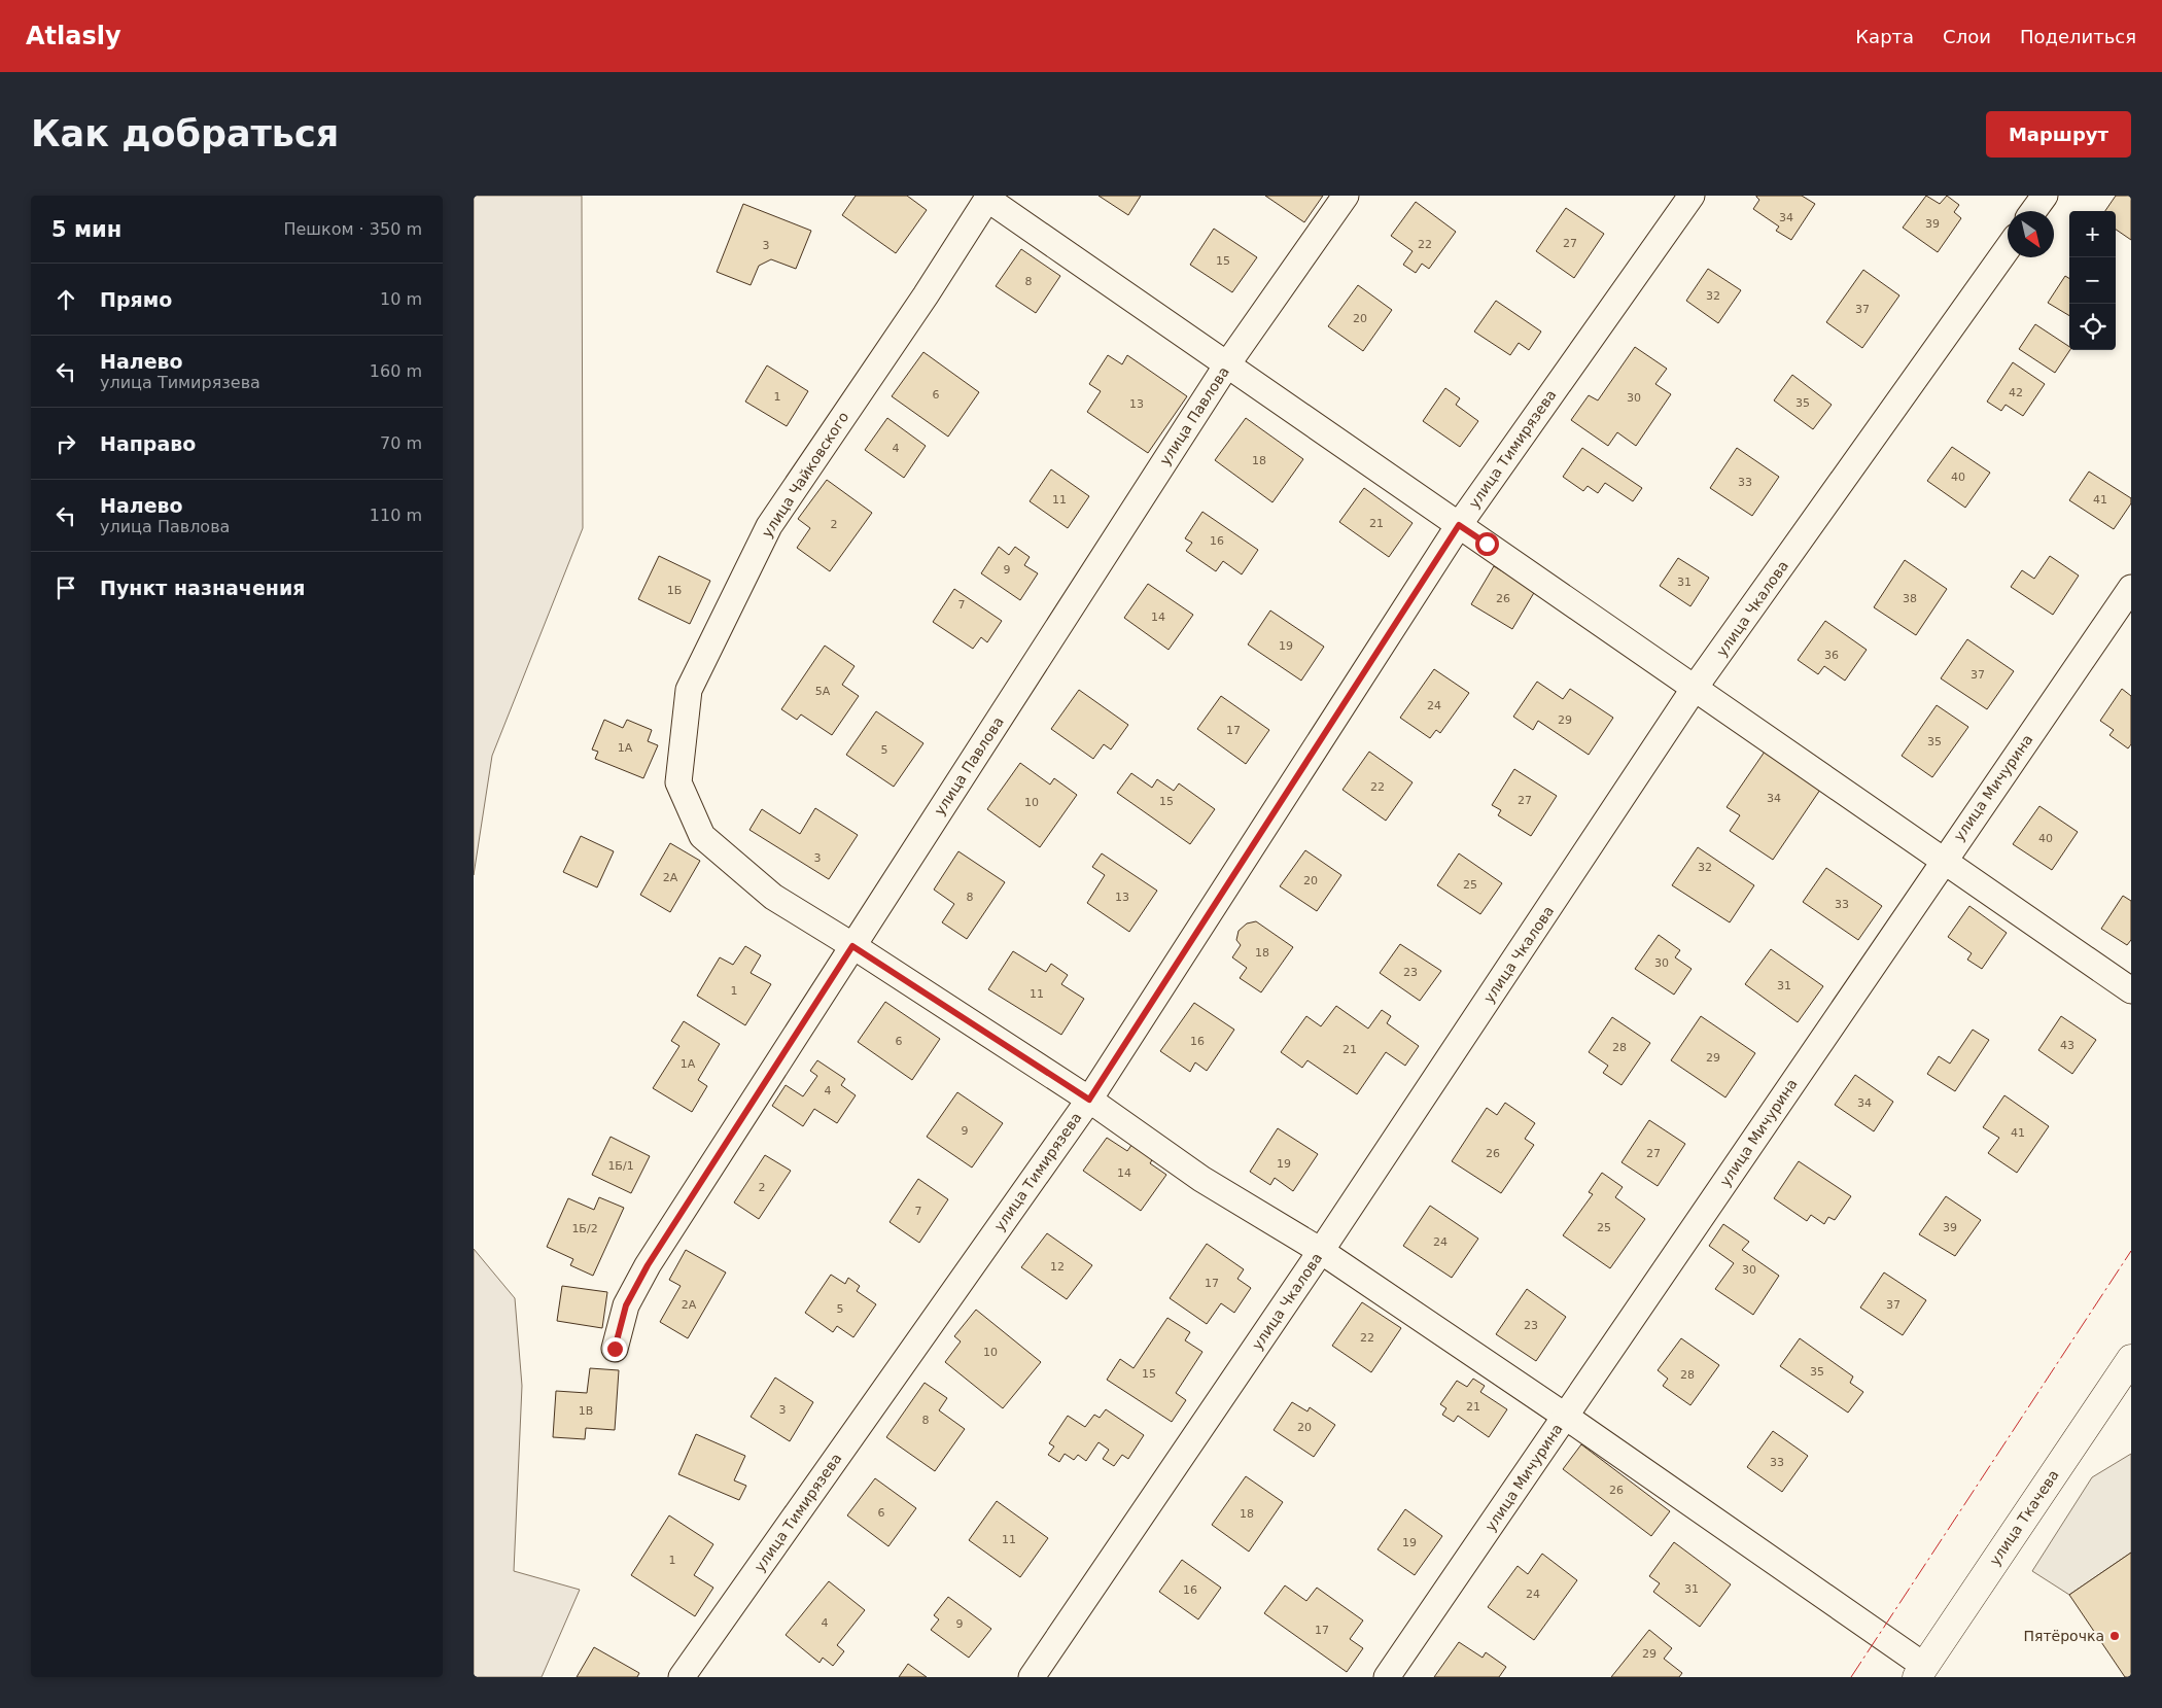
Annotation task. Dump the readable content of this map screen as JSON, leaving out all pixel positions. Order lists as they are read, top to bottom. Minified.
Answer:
{"streets":{"street":["улица Павлова","улица Тимирязева","улица Чайковского","улица Чкалова","улица Мичурина","улица Ткачева"]},"crossings":[["улица Павлова","улица Чайковского"]],"places":["Пятёрочка"],"house_numbers":["34","39","27","22","3","15","8","32","37","20","42","6","1","30","35","13","4","18","40","33","11","41","21","2","16","9","31","1Б","26","38","7","14","19","36","37","5А","24","29","17","35","1А","5","22","34","27","15","10","40","3","32","2А","20","25","8","13","33","18","30","23","31","1","11","6","16","43","28","21","29","1А","4","34","9","41","26","27","19","1Б/1","14","2","7","25","39","1Б/2","24","12","30","17","2А","37","5","23","22","10","35","15","28","21","3","1В","8","20","33","26","6","18","11","19","1","31","16","24","4","9","17","29"],"north":"bottom right","page":{"header":"Atlasly","nav":["Карта","Слои","Поделиться"],"buttons":"Маршрут","title":"Как добраться","heading":["5 мин","Пешком · 350 m"],"map_buttons":["+","−"],"list":[["Прямо","10 m"],["Налево","улица Тимирязева","160 m"],["Направо","70 m"],["Налево","улица Павлова","110 m"],"Пункт назначения"]}}
